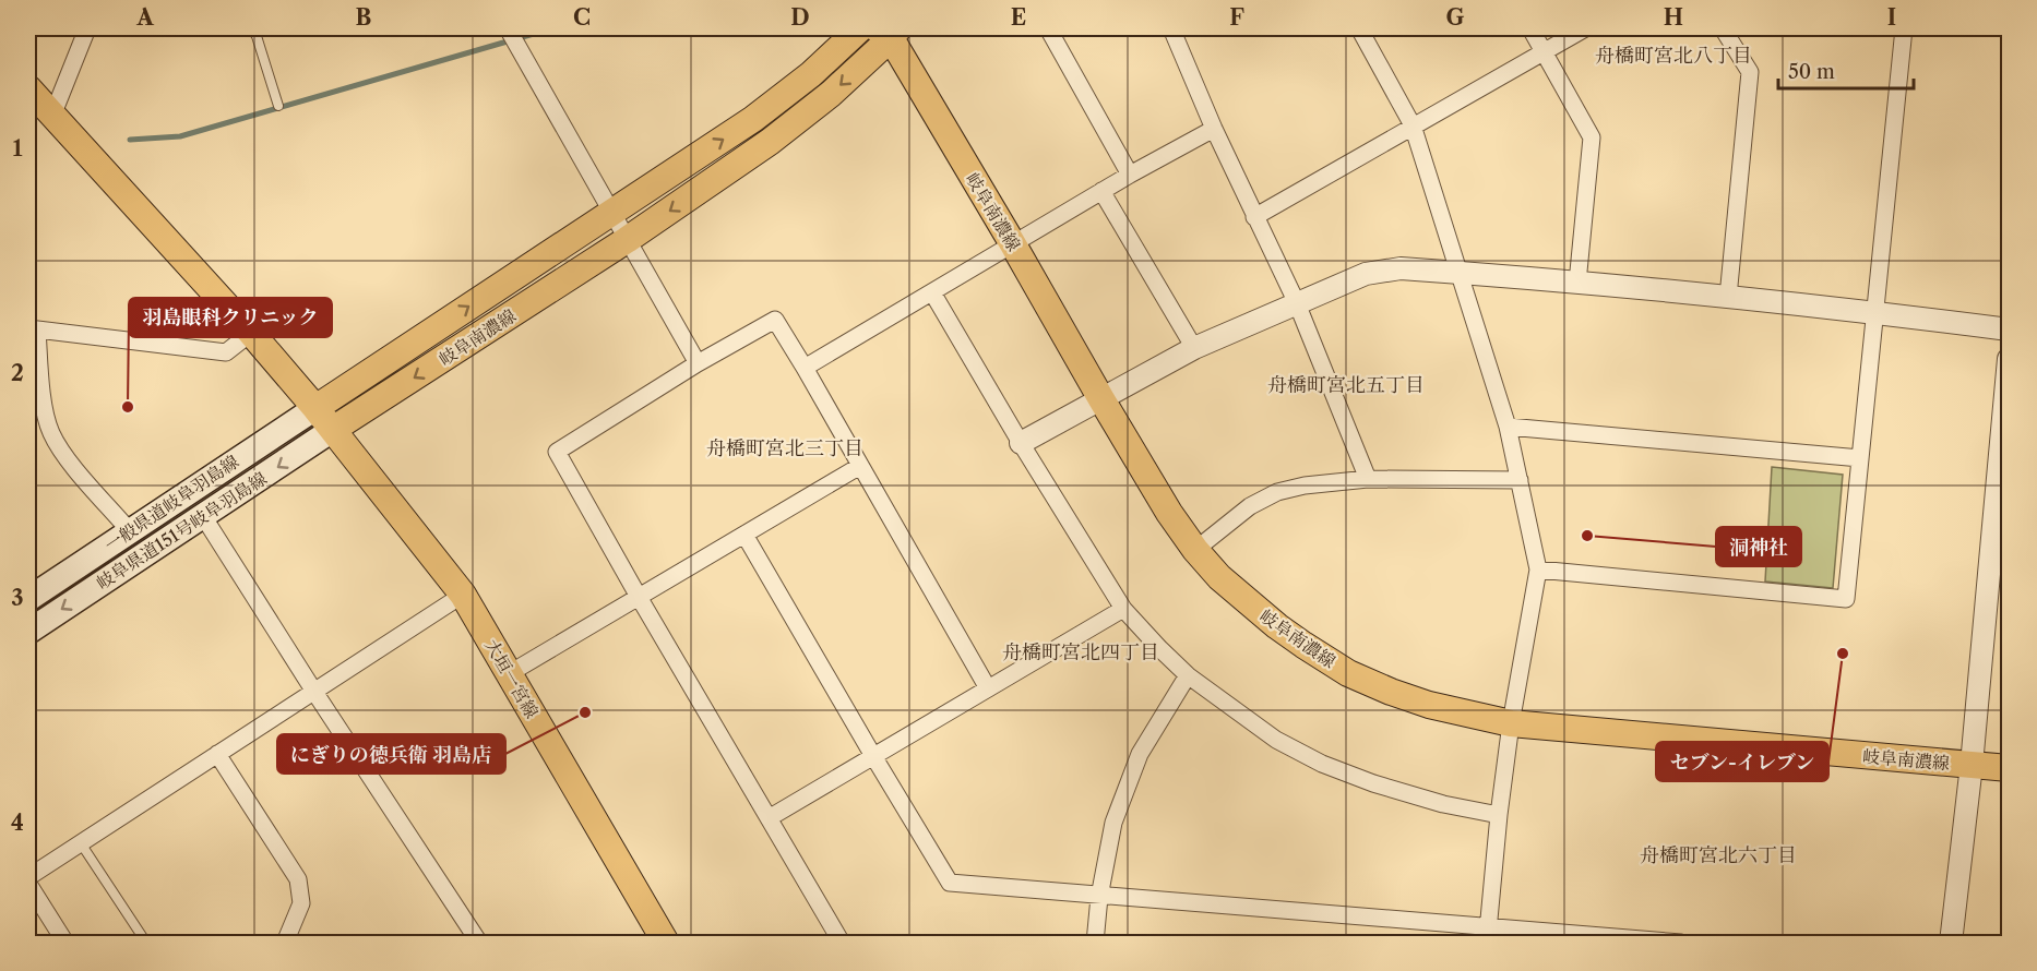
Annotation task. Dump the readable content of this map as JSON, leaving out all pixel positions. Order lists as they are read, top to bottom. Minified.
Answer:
{"streets":{"main road":["岐阜南濃線","一般県道岐阜羽島線","岐阜県道151号岐阜羽島線","大垣一宮線"]},"crossings":[["岐阜南濃線","一般県道岐阜羽島線"],["岐阜南濃線","岐阜県道151号岐阜羽島線"],["岐阜南濃線","大垣一宮線"],["岐阜県道151号岐阜羽島線","大垣一宮線"]],"one_way":["岐阜県道151号岐阜羽島線"],"districts":["舟橋町宮北八丁目","舟橋町宮北五丁目","舟橋町宮北三丁目","舟橋町宮北四丁目","舟橋町宮北六丁目"],"places":["羽島眼科クリニック","洞神社","セブン-イレブン","にぎりの徳兵衛 羽島店"],"scale_bar":"50 m","grid":{"columns":["A","B","C","D","E","F","G","H","I"],"rows":["1","2","3","4"]}}
